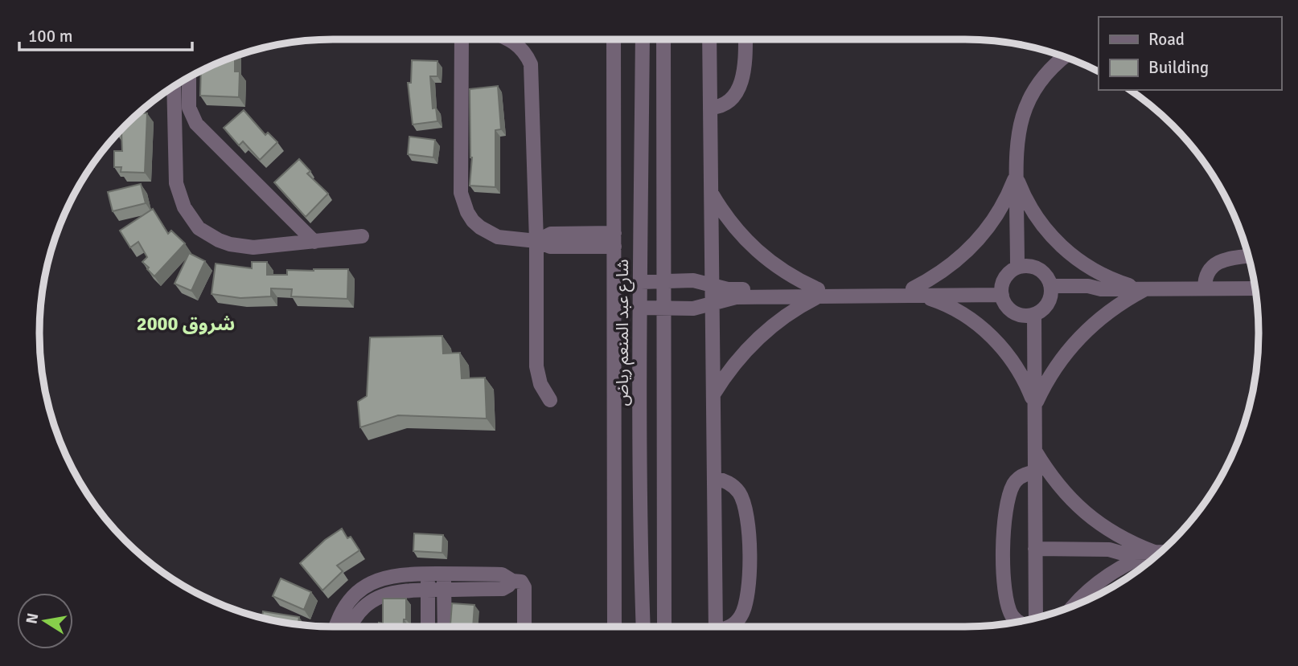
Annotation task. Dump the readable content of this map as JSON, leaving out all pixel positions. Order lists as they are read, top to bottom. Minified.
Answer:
{"streets":{"street":["شارع عبد المنعم رياض"]},"districts":["شروق 2000"],"legend":["Road","Building"],"scale_bar":"100 m","north":"left"}
